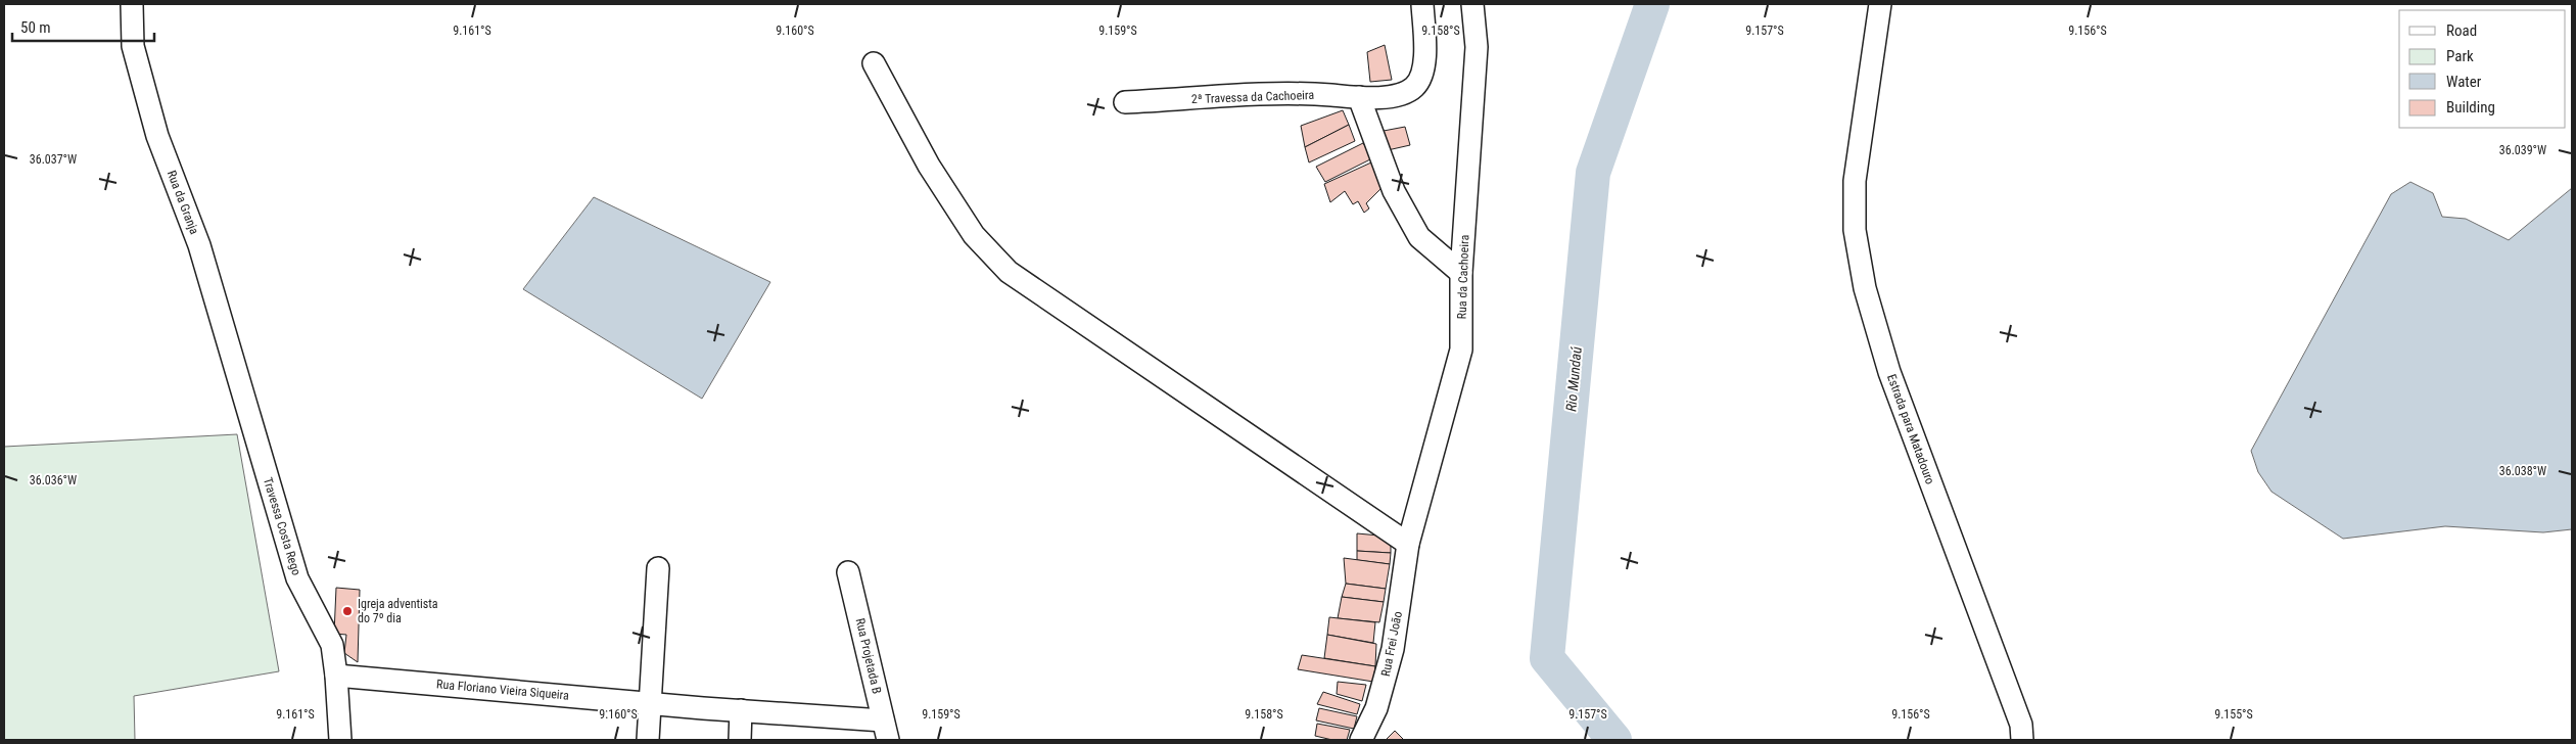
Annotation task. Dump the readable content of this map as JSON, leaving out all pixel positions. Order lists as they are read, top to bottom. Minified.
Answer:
{"streets":{"street":["2ª Travessa da Cachoeira","Rua da Granja","Rua da Cachoeira","Estrada para Matadouro","Travessa Costa Rego","Rua Frei João","Rua Projetada B","Rua Floriano Vieira Siqueira"]},"crossings":[["Rua da Granja","Travessa Costa Rego"],["Rua da Cachoeira","Rua Frei João"],["Travessa Costa Rego","Rua Floriano Vieira Siqueira"],["Rua Projetada B","Rua Floriano Vieira Siqueira"]],"water":["Rio Mundaú"],"places":["Igreja adventista do 7º dia"],"legend":["Road","Park","Water","Building"],"scale_bar":"50 m","coordinates":["9.161°S","9.160°S","9.157°S","9.159°S","9.158°S","9.156°S","36.039°W","36.037°W","36.038°W","36.036°W","9.155°S"]}
